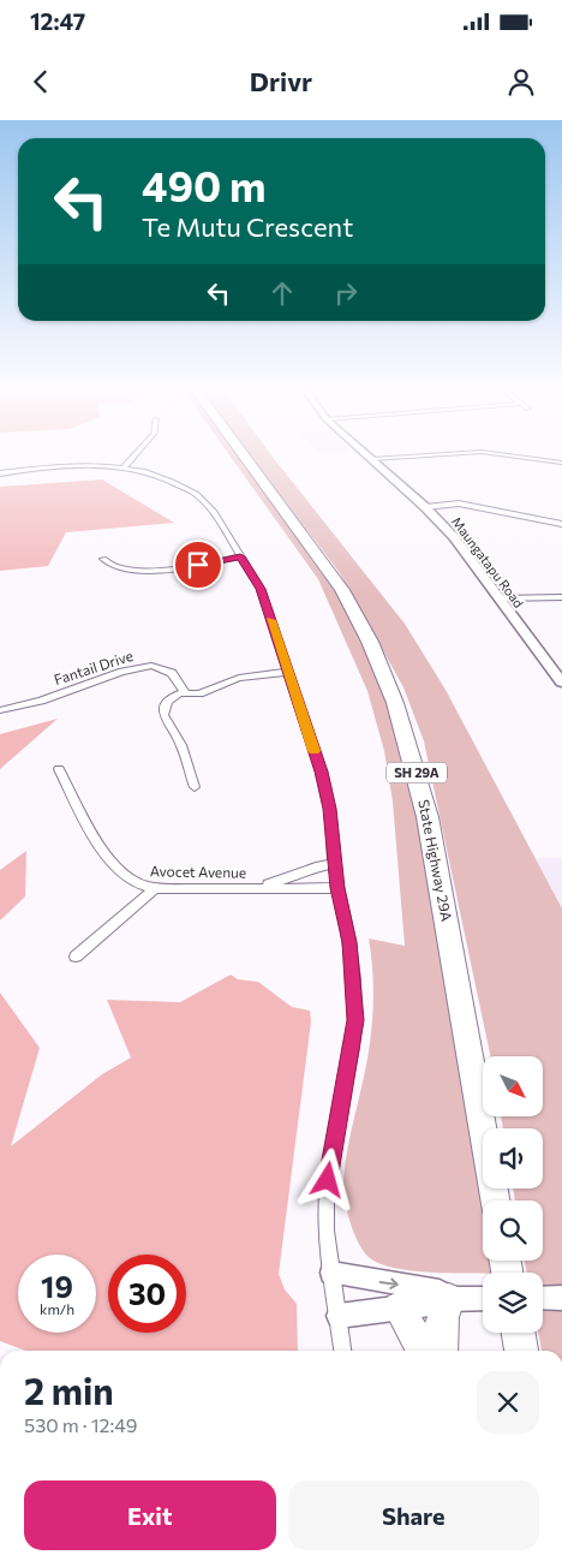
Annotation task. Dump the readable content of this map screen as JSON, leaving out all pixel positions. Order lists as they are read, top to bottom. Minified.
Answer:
{"streets":{"highway":["SH 29A","State Highway 29A"],"street":["Maungatapu Road","Fantail Drive","Avocet Avenue"]},"north":"bottom right","page":{"status":"12:47","header":"Drivr","turn":["490 m","Te Mutu Crescent"],"speed":"19 km/h","limit":"30","heading":["2 min","530 m · 12:49"],"buttons":["Exit","Share"]}}
